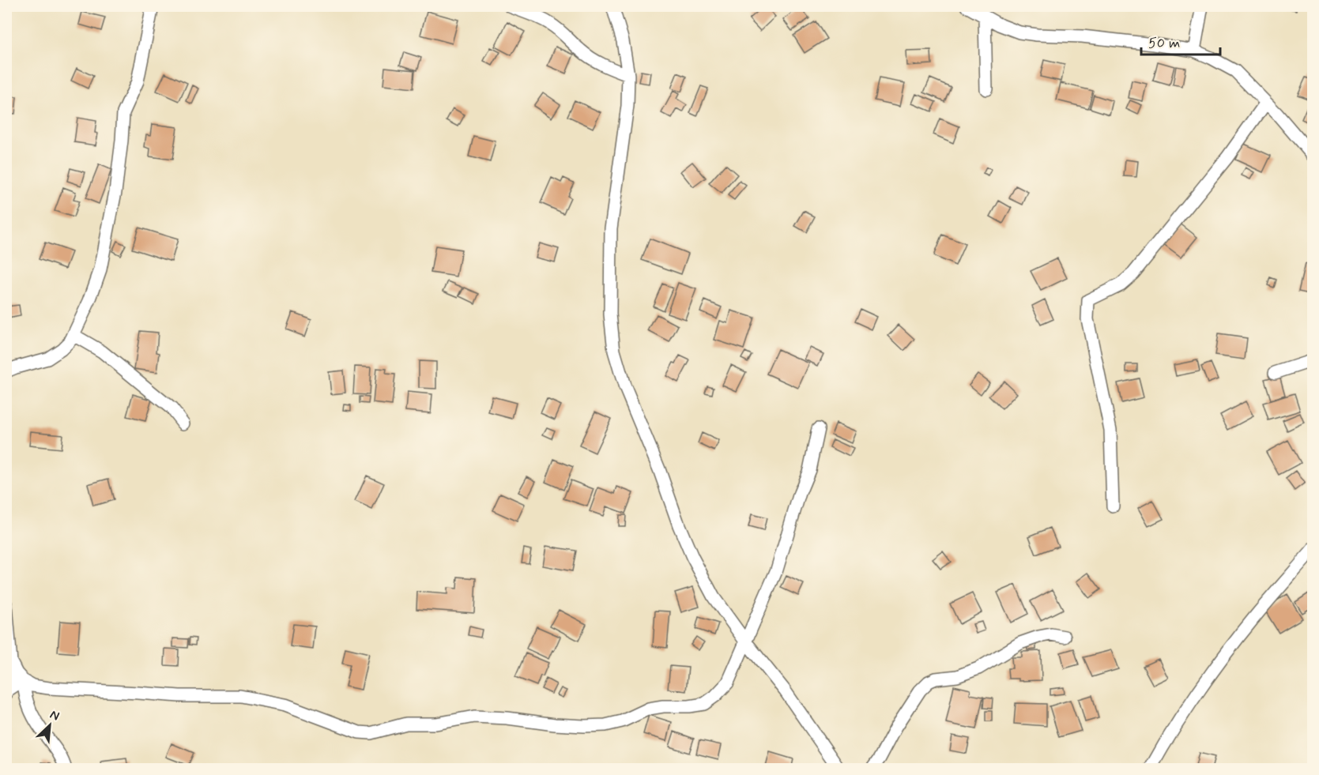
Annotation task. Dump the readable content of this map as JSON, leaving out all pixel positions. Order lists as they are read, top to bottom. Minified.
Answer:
{"scale_bar":"50 m","north":"top right"}
